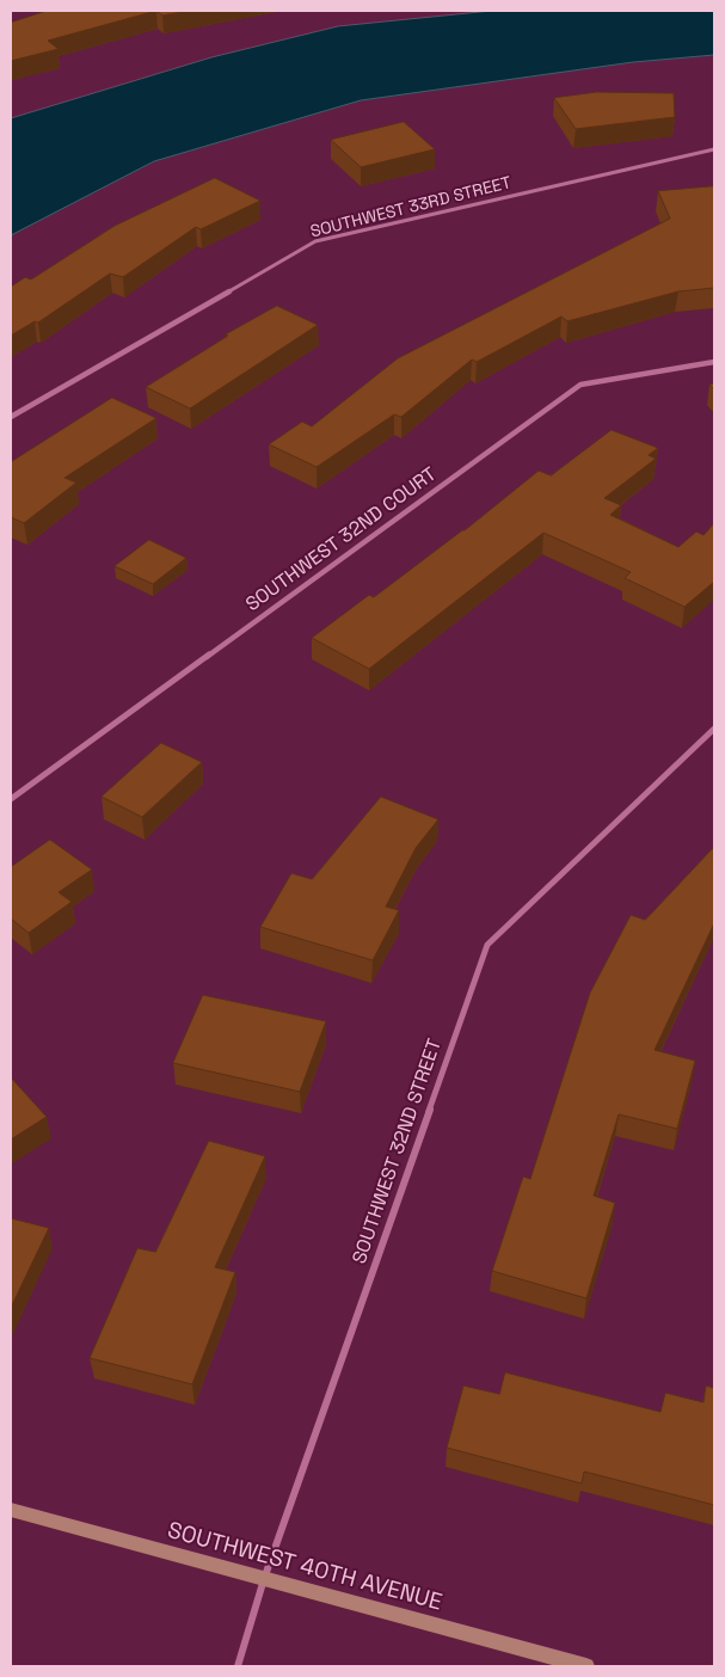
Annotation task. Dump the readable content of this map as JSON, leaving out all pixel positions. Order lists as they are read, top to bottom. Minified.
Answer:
{"streets":{"street":["SOUTHWEST 33RD STREET","SOUTHWEST 32ND COURT","SOUTHWEST 32ND STREET","SOUTHWEST 40TH AVENUE"]},"crossings":[["SOUTHWEST 32ND STREET","SOUTHWEST 40TH AVENUE"]]}
